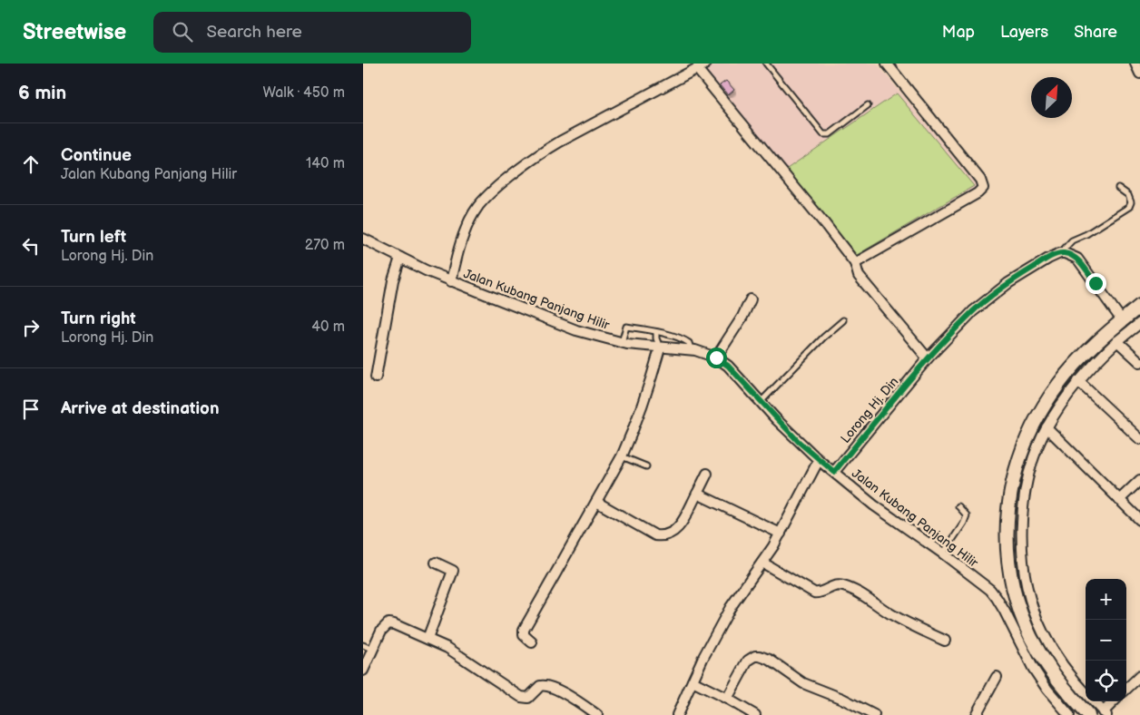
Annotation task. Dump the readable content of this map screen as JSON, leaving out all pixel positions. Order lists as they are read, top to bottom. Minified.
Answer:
{"streets":{"street":["Jalan Kubang Panjang Hilir","Lorong Hj. Din"]},"crossings":[["Jalan Kubang Panjang Hilir","Lorong Hj. Din"]],"north":"top right","page":{"header":"Streetwise","search":"Search here","nav":["Map","Layers","Share"],"heading":["6 min","Walk · 450 m"],"list":[["Continue","Jalan Kubang Panjang Hilir","140 m"],["Turn left","Lorong Hj. Din","270 m"],["Turn right","Lorong Hj. Din","40 m"],"Arrive at destination"],"map_buttons":["+","−"]}}
